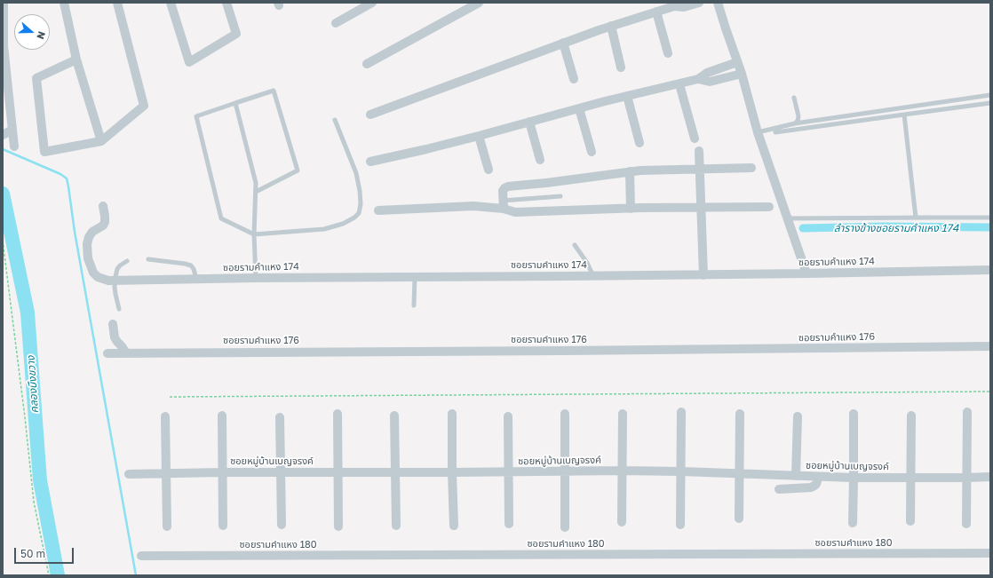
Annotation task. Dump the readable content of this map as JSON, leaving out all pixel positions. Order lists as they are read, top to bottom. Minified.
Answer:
{"streets":{"street":["ซอยรามคำแหง 174","ซอยรามคำแหง 176","ซอยหมู่บ้านเบญจรงค์","ซอยรามคำแหง 180"]},"water":["ลำรางข้างซอยรามคำแหง 174","คลองบึงขวาง"],"scale_bar":"50 m","north":"right"}
